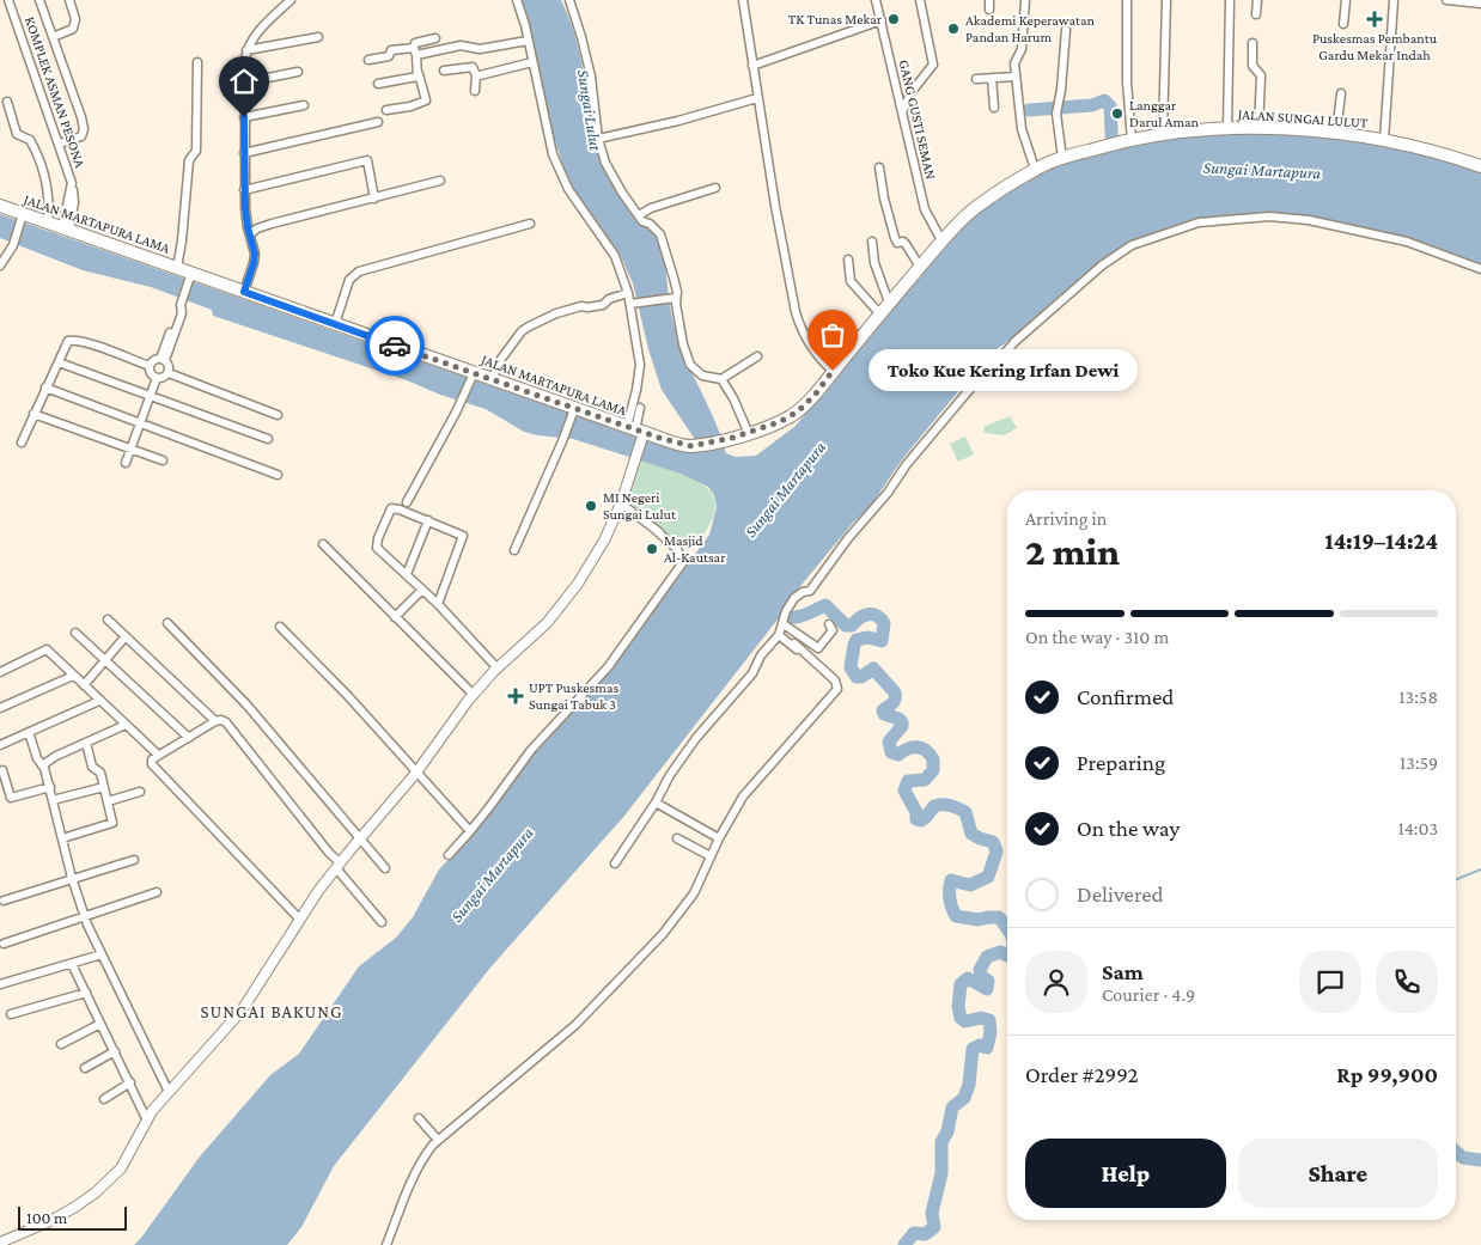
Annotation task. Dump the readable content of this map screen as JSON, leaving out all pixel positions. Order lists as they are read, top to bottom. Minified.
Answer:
{"streets":{"main road":["JALAN SUNGAI LULUT","JALAN MARTAPURA LAMA"],"street":["KOMPLEK ASMAN PESONA","GANG GUSTI SEMAN"]},"crossings":[["KOMPLEK ASMAN PESONA","JALAN MARTAPURA LAMA"],["JALAN SUNGAI LULUT","GANG GUSTI SEMAN"],["JALAN SUNGAI LULUT","JALAN MARTAPURA LAMA"]],"districts":["SUNGAI BAKUNG"],"water":["Sungai Lulut","Sungai Martapura"],"places":{"other":["TK Tunas Mekar","Akademi Keperawatan Pandan Harum","Langgar Darul Aman","Toko Kue Kering Irfan Dewi","MI Negeri Sungai Lulut","Masjid Al-Kautsar"],"health":["Puskesmas Pembantu Gardu Mekar Indah","UPT Puskesmas Sungai Tabuk 3"]},"scale_bar":"100 m","page":{"bubble":"Toko Kue Kering Irfan Dewi","heading":["2 min","Arriving in","14:19–14:24"],"panel":["Sam","Courier · 4.9","Order #2992","Rp 99,900"],"bar":"On the way · 310 m","list":[["Confirmed","13:58"],["Preparing","13:59"],["On the way","14:03"],"Delivered"],"buttons":["Help","Share"],"scale":"100 m"}}
